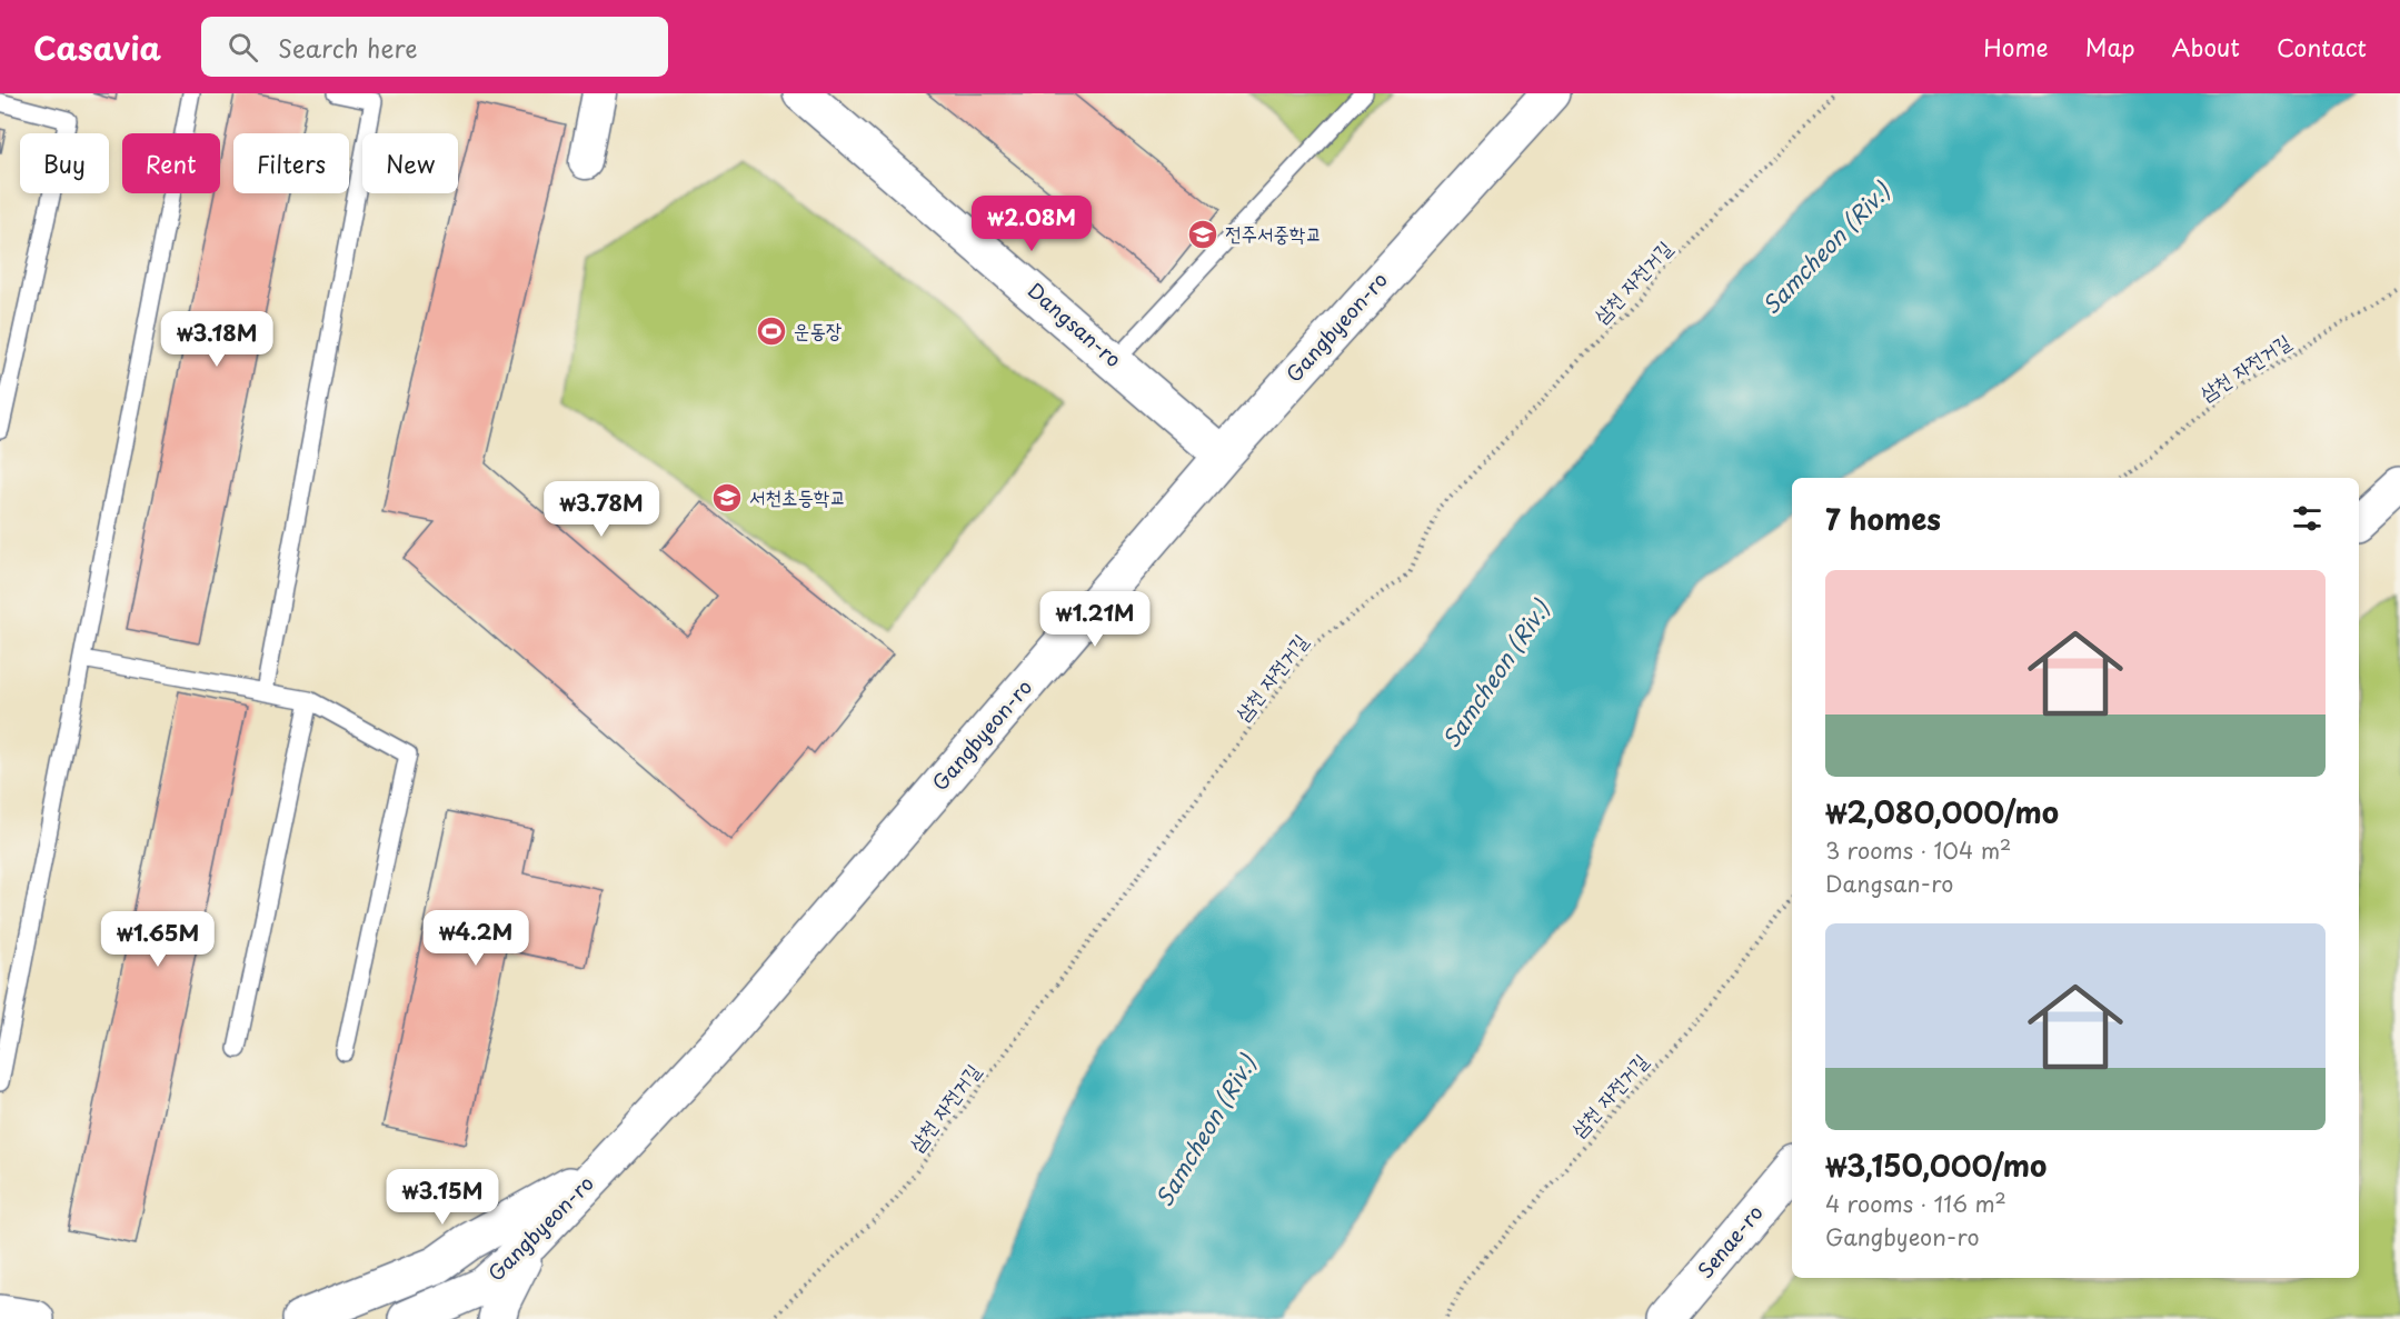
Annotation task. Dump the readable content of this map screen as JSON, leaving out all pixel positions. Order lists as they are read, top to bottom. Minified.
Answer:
{"streets":{"street":["Dangsan-ro","Gangbyeon-ro","Senae-ro"],"path":["삼천 자전거길"]},"crossings":[["Dangsan-ro","Gangbyeon-ro"]],"water":["Samcheon (Riv.)"],"places":{"school or university":["전주서중학교","서천초등학교"],"sports":["운동장"]},"page":{"header":"Casavia","search":"Search here","nav":["Home","Map","About","Contact"],"chip":["Buy","Rent","Filters","New"],"price":["₩2.08M","₩3.18M","₩3.78M","₩1.21M","₩4.2M","₩1.65M","₩3.15M"],"heading":"7 homes","list":[{"name":"₩2,080,000/mo","note":"3 rooms · 104 m² · Dangsan-ro"},{"name":"₩3,150,000/mo","note":"4 rooms · 116 m² · Gangbyeon-ro"}]}}
